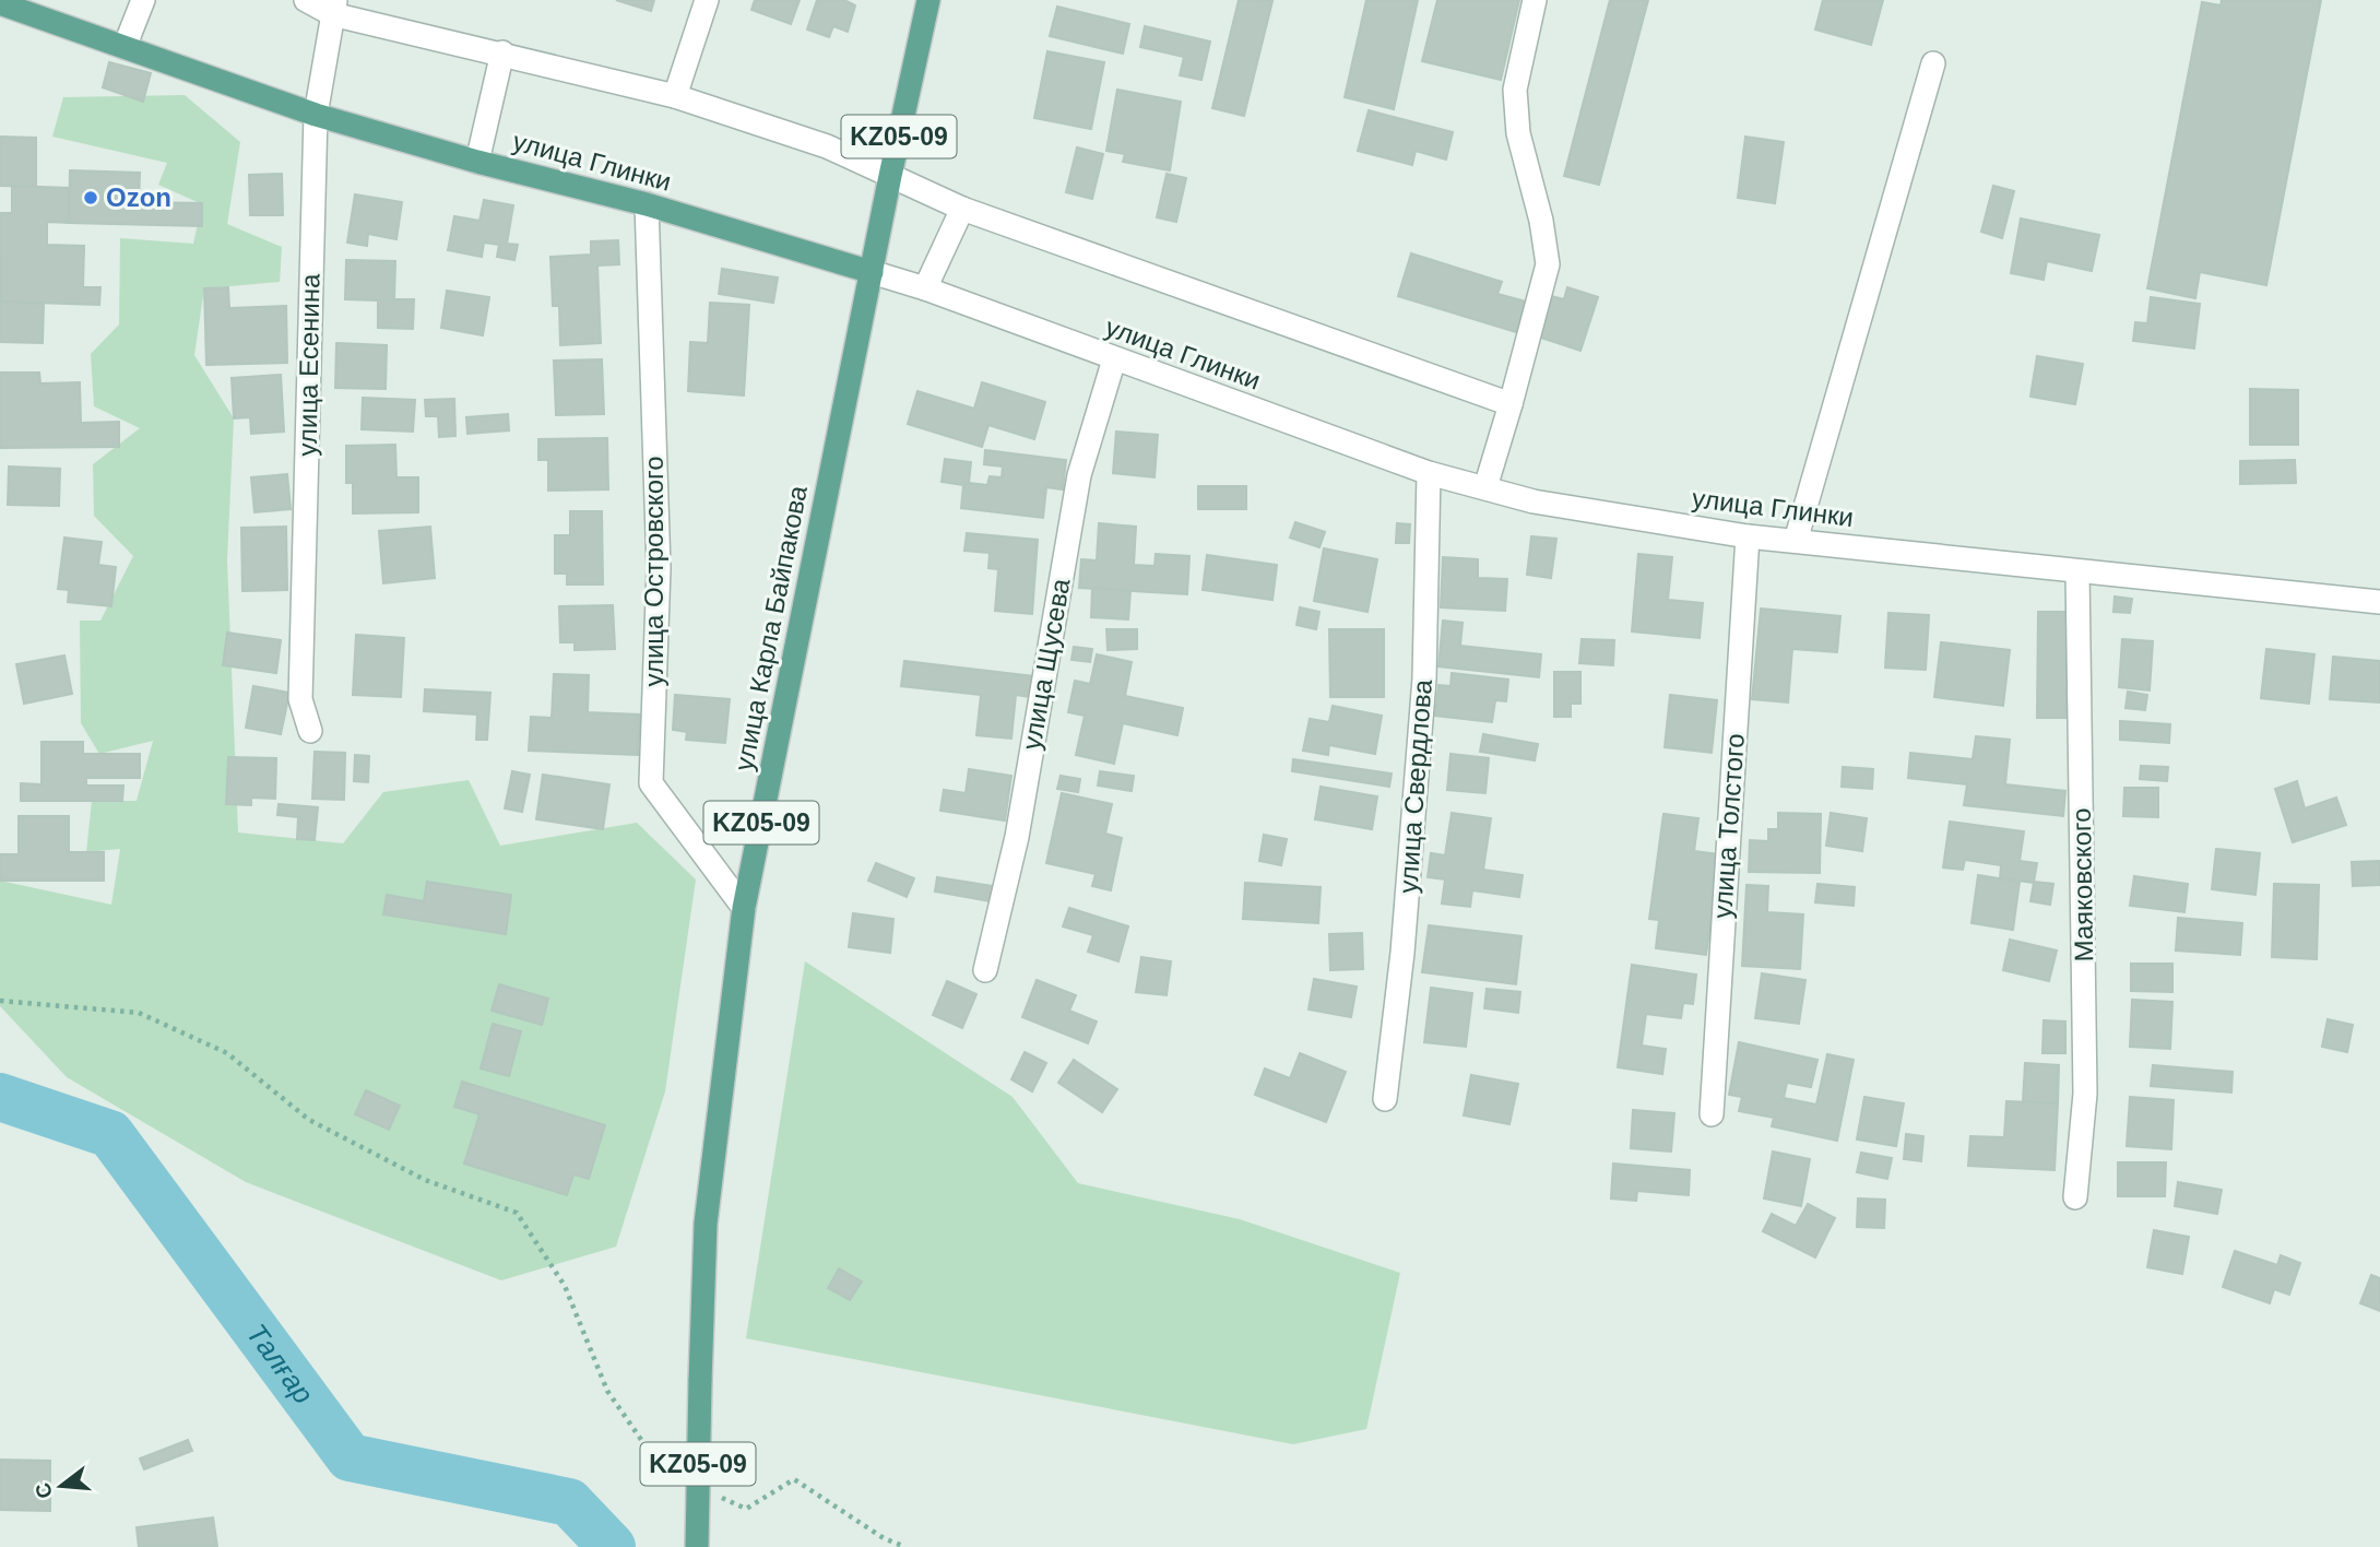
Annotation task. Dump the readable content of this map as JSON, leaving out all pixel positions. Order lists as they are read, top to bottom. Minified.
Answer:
{"streets":{"main road":["KZ05-09","улица Глинки","улица Карла Байпакова"],"street":["улица Есенина","улица Островского","улица Щусева","улица Свердлова","улица Толстого","Маяковского"]},"crossings":[["улица Глинки","улица Есенина"],["улица Глинки","улица Островского"],["улица Глинки","улица Карла Байпакова"],["улица Глинки","улица Щусева"],["улица Глинки","улица Свердлова"],["улица Глинки","улица Толстого"],["улица Глинки","Маяковского"],["улица Островского","улица Карла Байпакова"]],"water":["Талғар"],"places":["Ozon"],"north":"left"}
